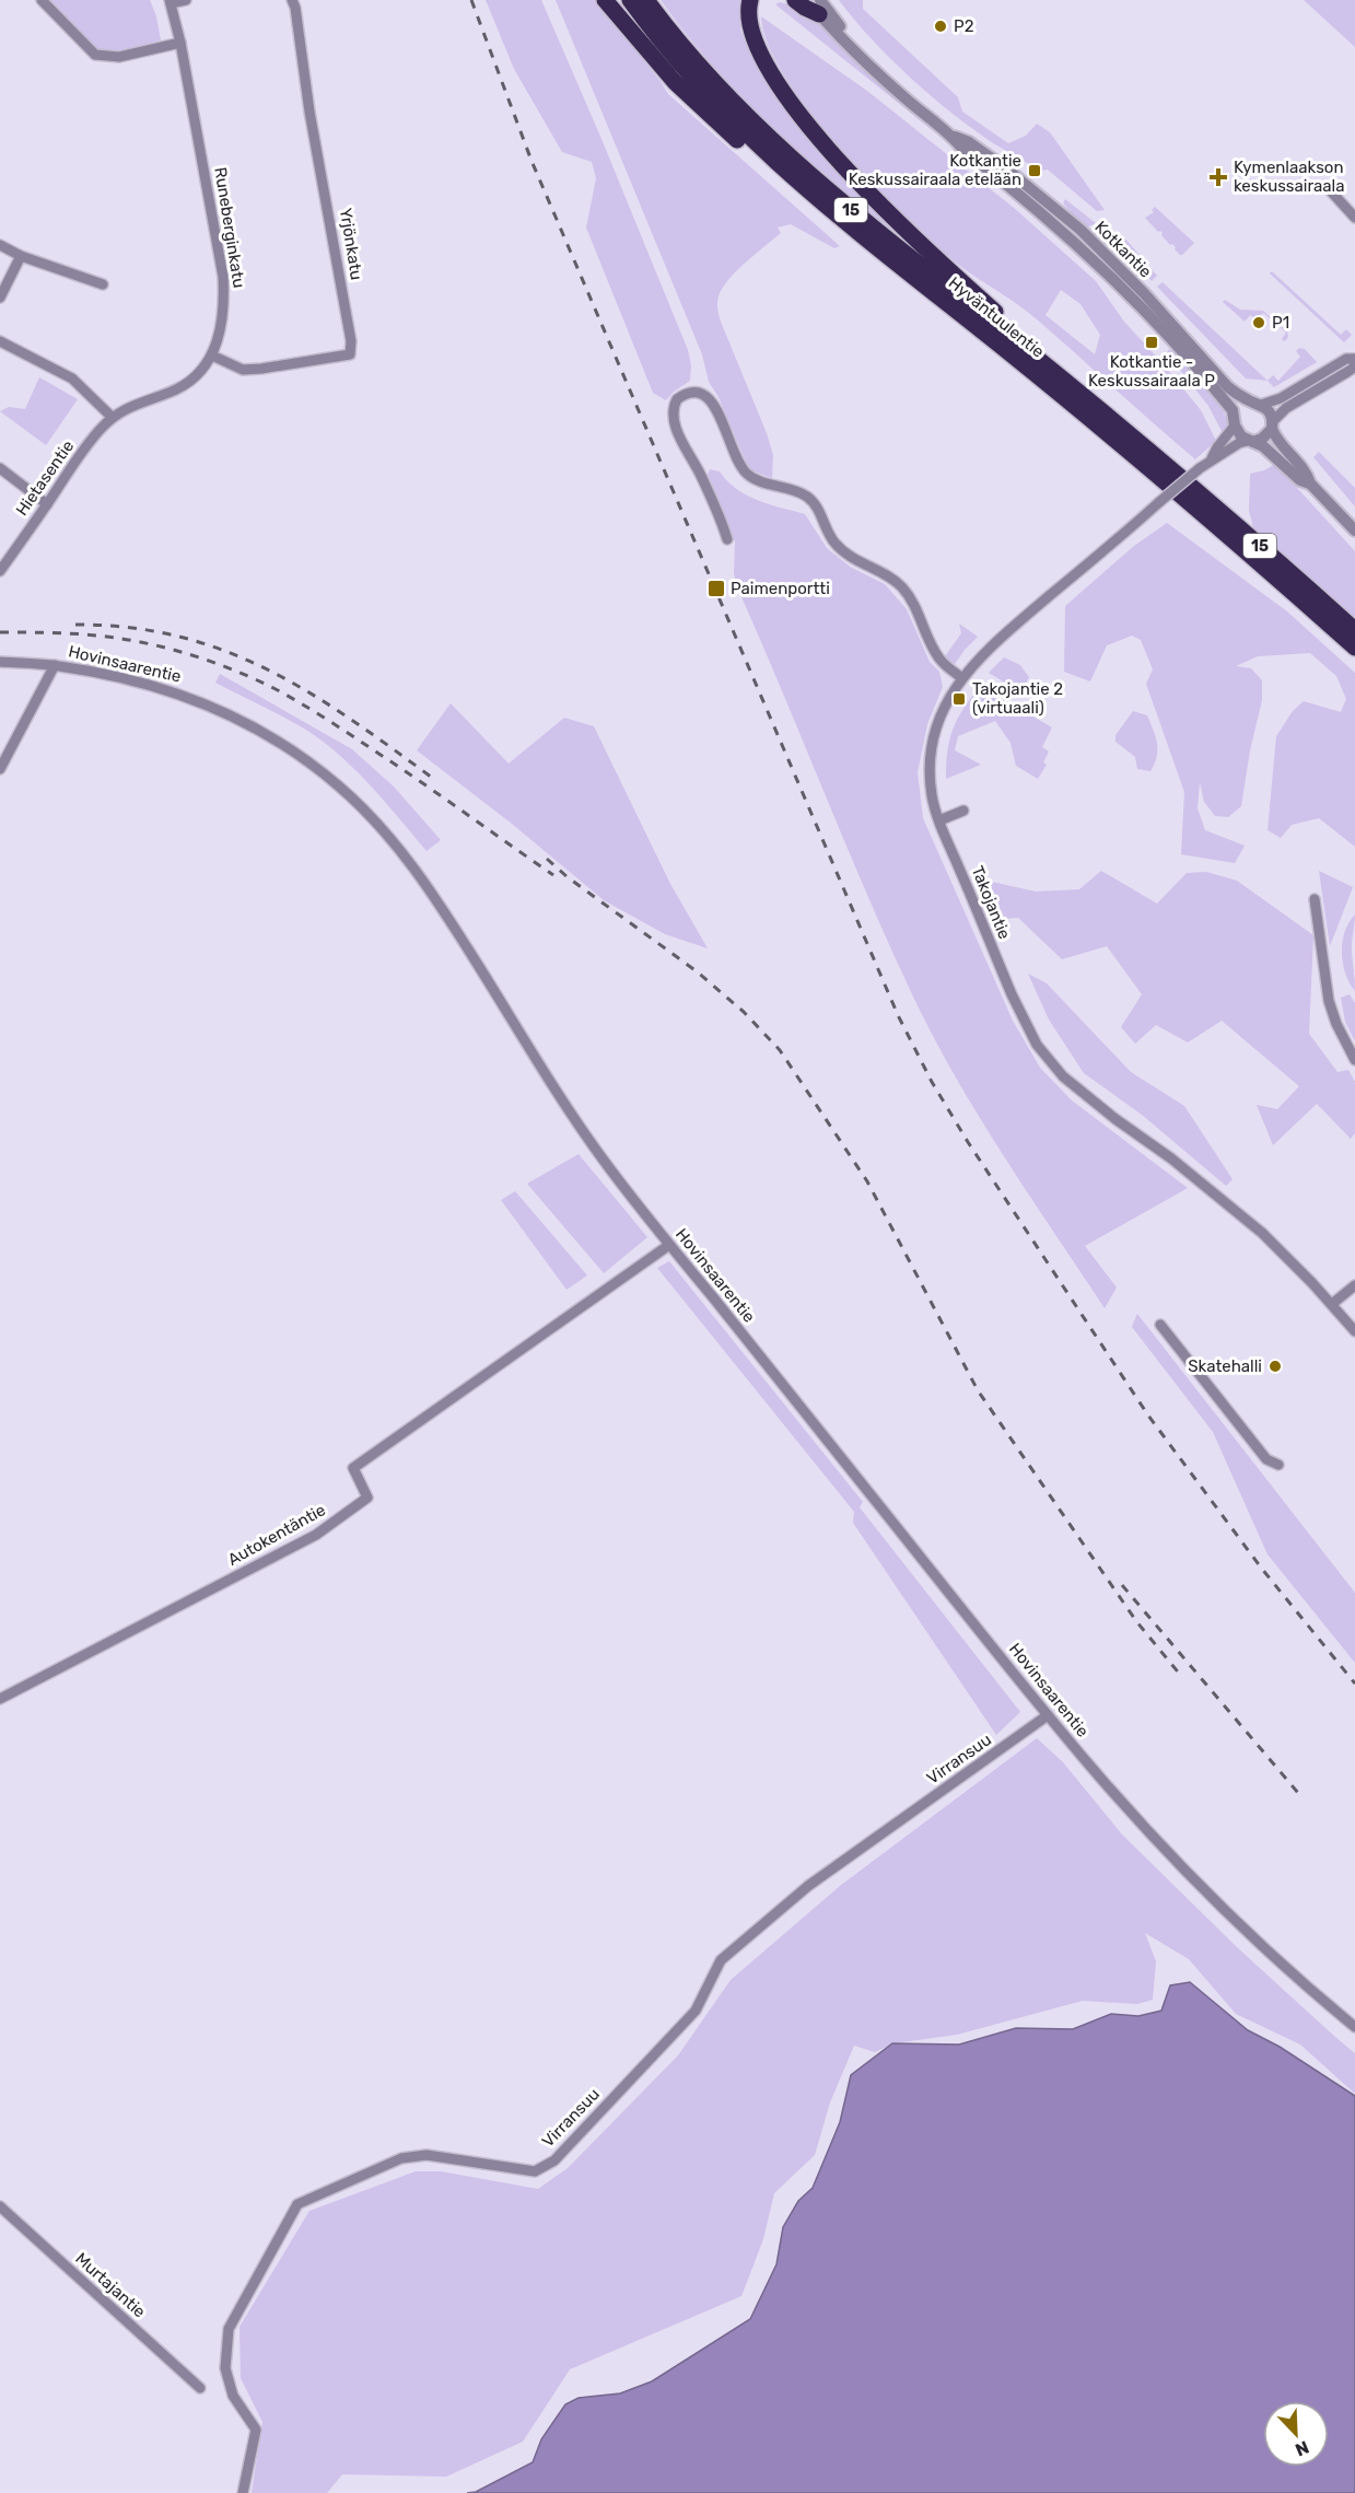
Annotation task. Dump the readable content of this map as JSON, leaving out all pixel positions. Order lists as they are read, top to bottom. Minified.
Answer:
{"streets":{"highway":["15","Hyväntuulentie"],"street":["Runeberginkatu","Yrjönkatu","Kotkantie","Hietasentie","Hovinsaarentie","Takojantie","Autokentäntie","Virransuu","Murtajantie"]},"crossings":[["Runeberginkatu","Yrjönkatu"],["Runeberginkatu","Hietasentie"],["Kotkantie","Takojantie"],["Hovinsaarentie","Autokentäntie"],["Hovinsaarentie","Virransuu"]],"places":{"other":["P2","P1","Skatehalli"],"transit":["Kotkantie Keskussairaala etelään","Kotkantie - Keskussairaala P","Paimenportti","Takojantie 2 (virtuaali)"],"health":["Kymenlaakson keskussairaala"]},"north":"bottom right"}
